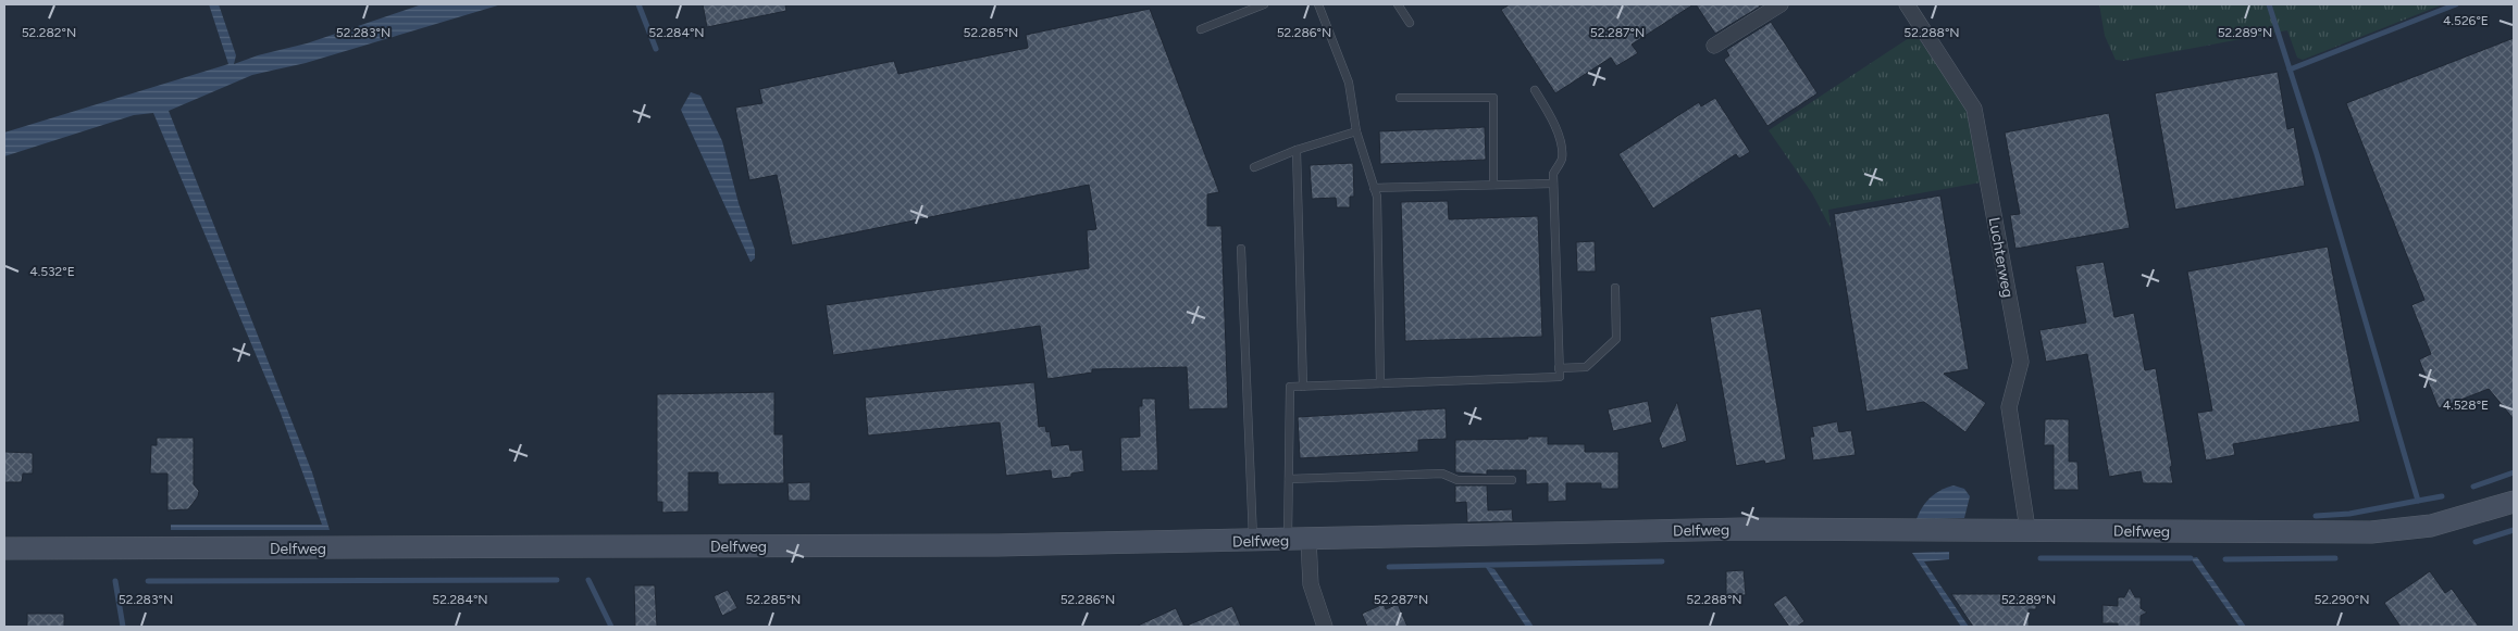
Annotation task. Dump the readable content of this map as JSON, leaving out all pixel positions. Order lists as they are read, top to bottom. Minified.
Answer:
{"streets":{"main road":["Delfweg"],"street":["Luchterweg"]},"crossings":[["Luchterweg","Delfweg"]],"coordinates":["4.526°E","52.283°N","52.284°N","52.285°N","52.282°N","52.286°N","52.287°N","52.288°N","52.289°N","4.532°E","4.528°E","52.290°N"]}
